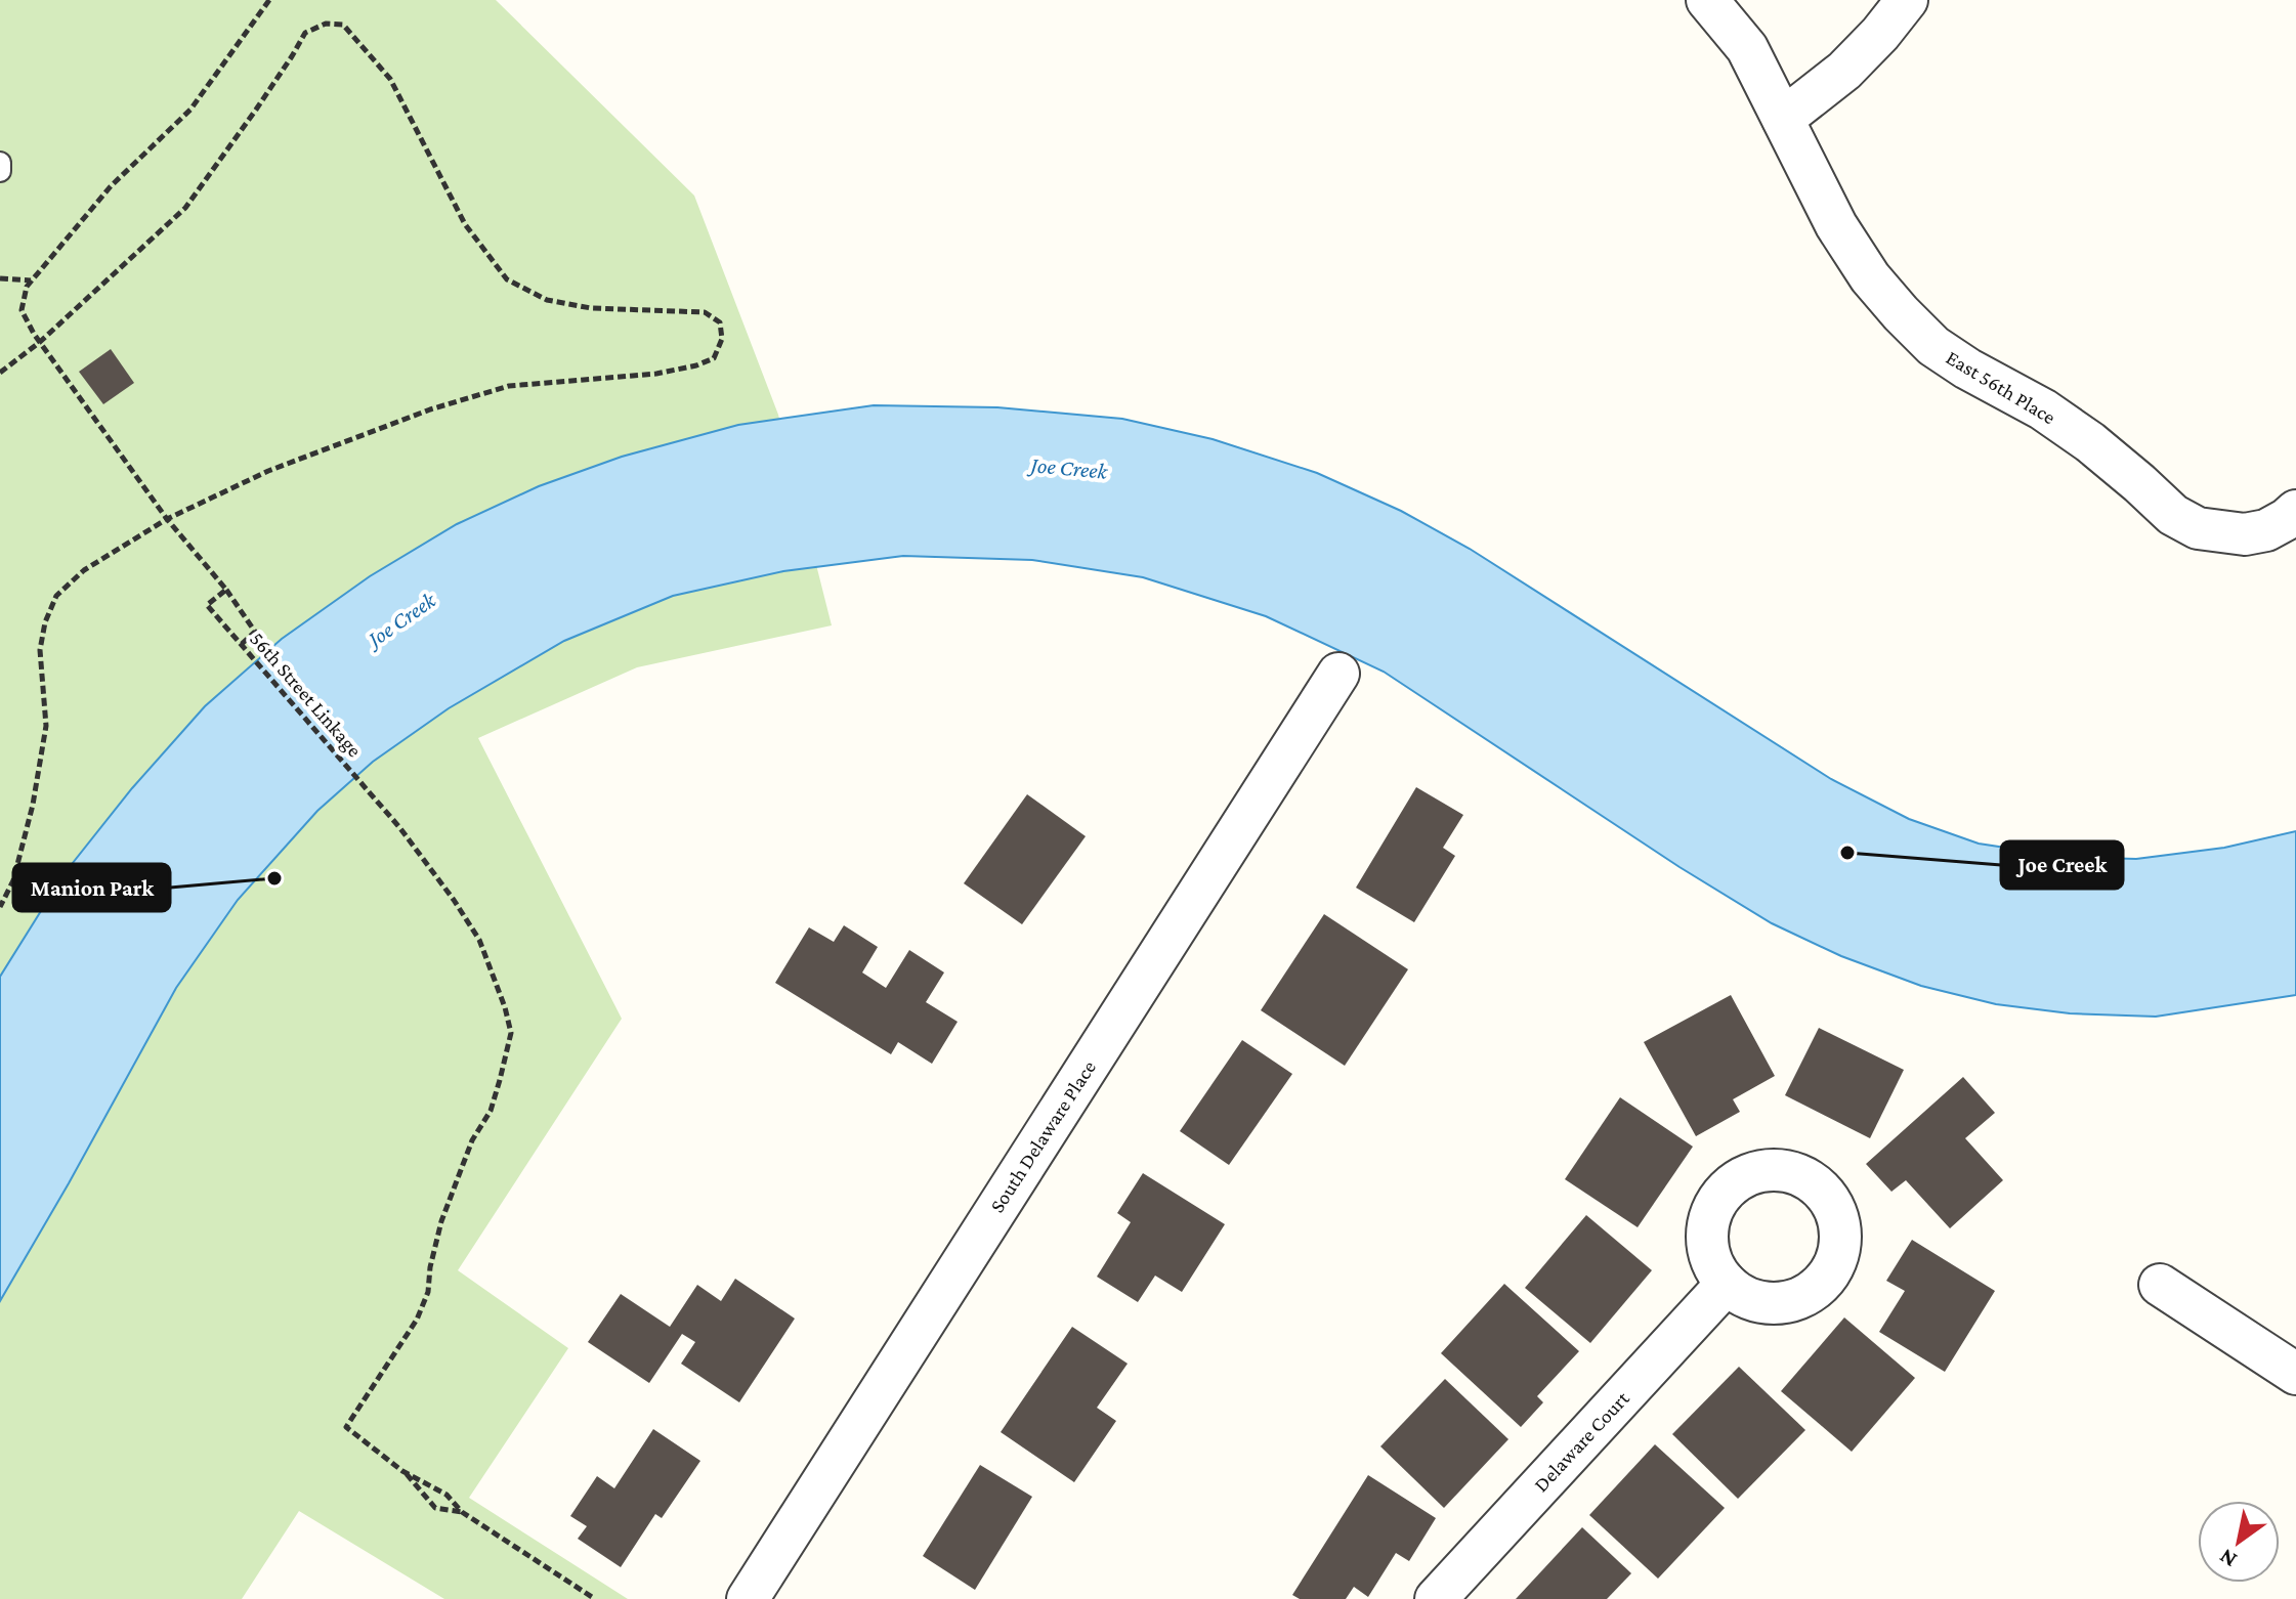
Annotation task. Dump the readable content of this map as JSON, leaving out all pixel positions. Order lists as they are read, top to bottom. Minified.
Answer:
{"streets":{"street":["East 56th Place","South Delaware Place","Delaware Court"],"path":["56th Street Linkage"]},"water":["Joe Creek"],"places":["Joe Creek","Manion Park"],"north":"bottom left"}
